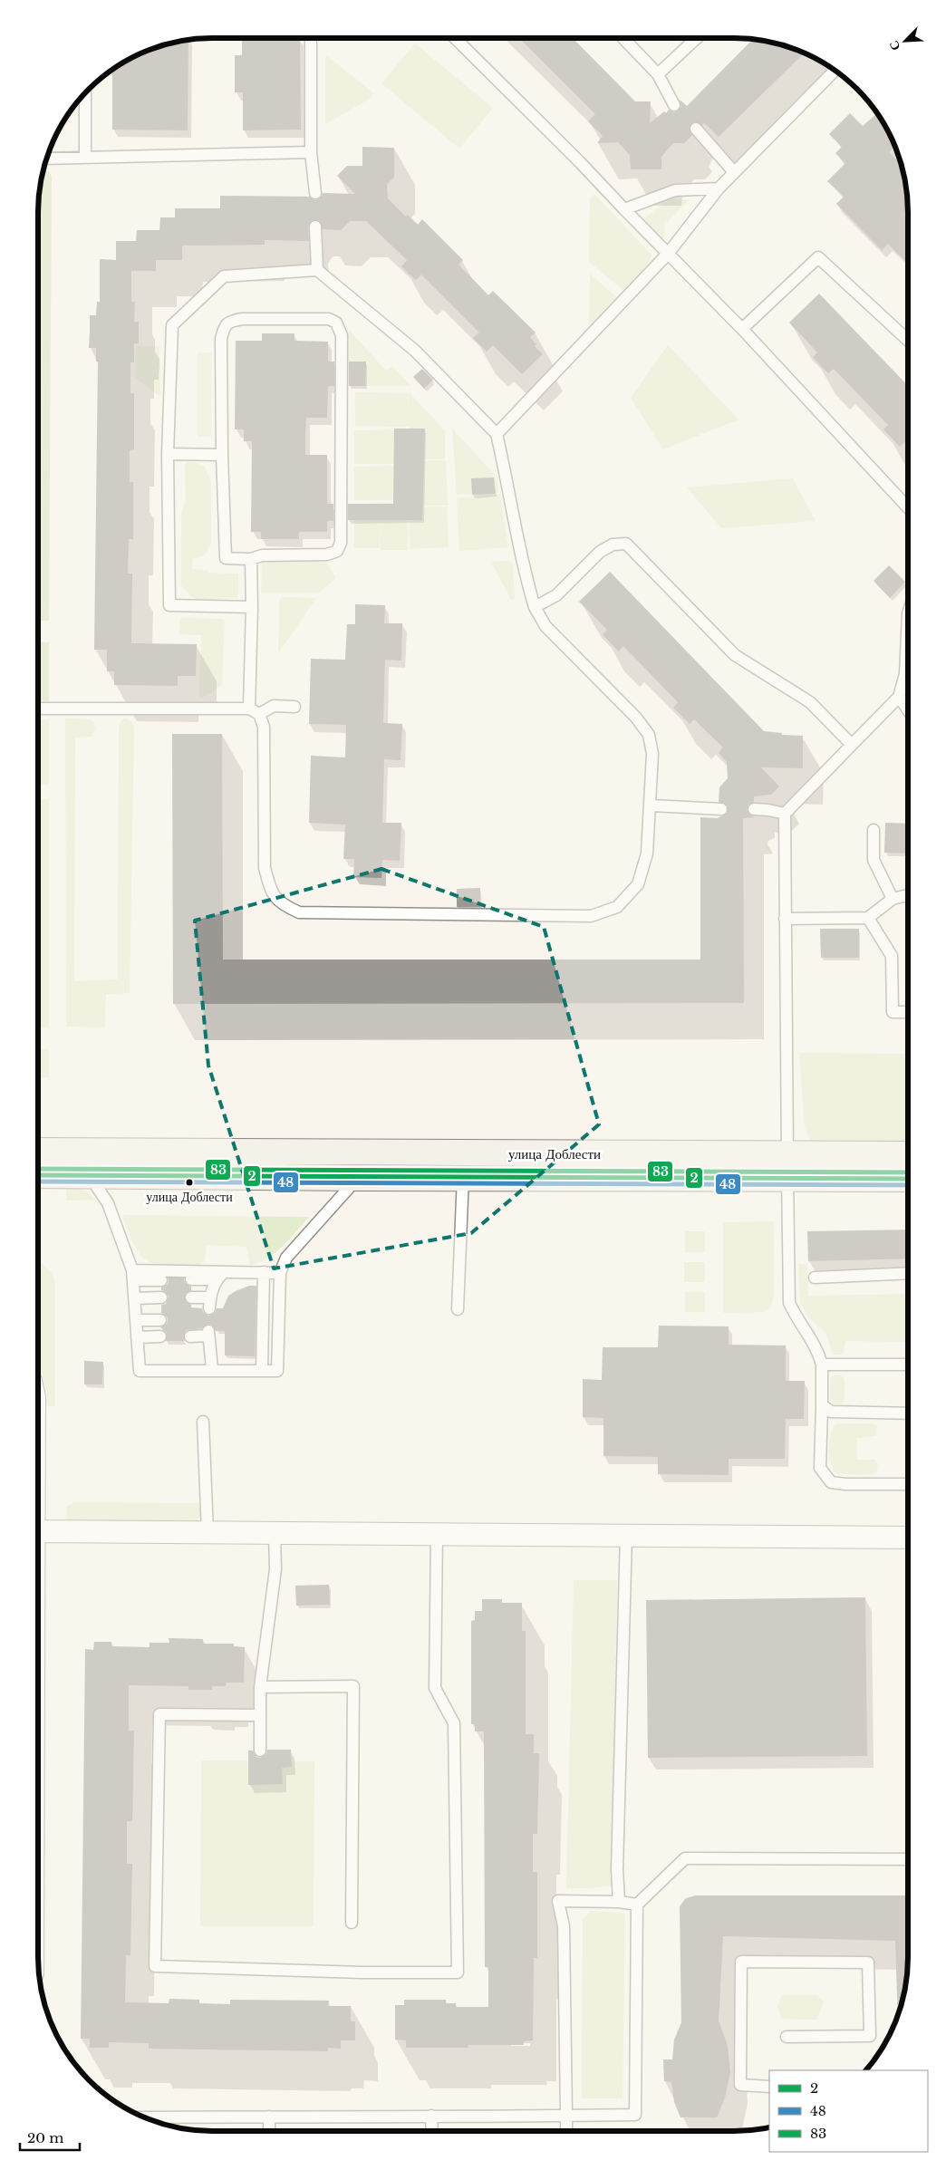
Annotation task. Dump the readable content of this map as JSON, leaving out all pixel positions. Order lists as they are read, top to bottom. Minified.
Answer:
{"streets":{"main road":["улица Доблести"]},"places":["улица Доблести"],"lines":["transit line 83","transit line 2","transit line 48"],"legend":["2","48","83"],"scale_bar":"20 m","north":"bottom left"}
